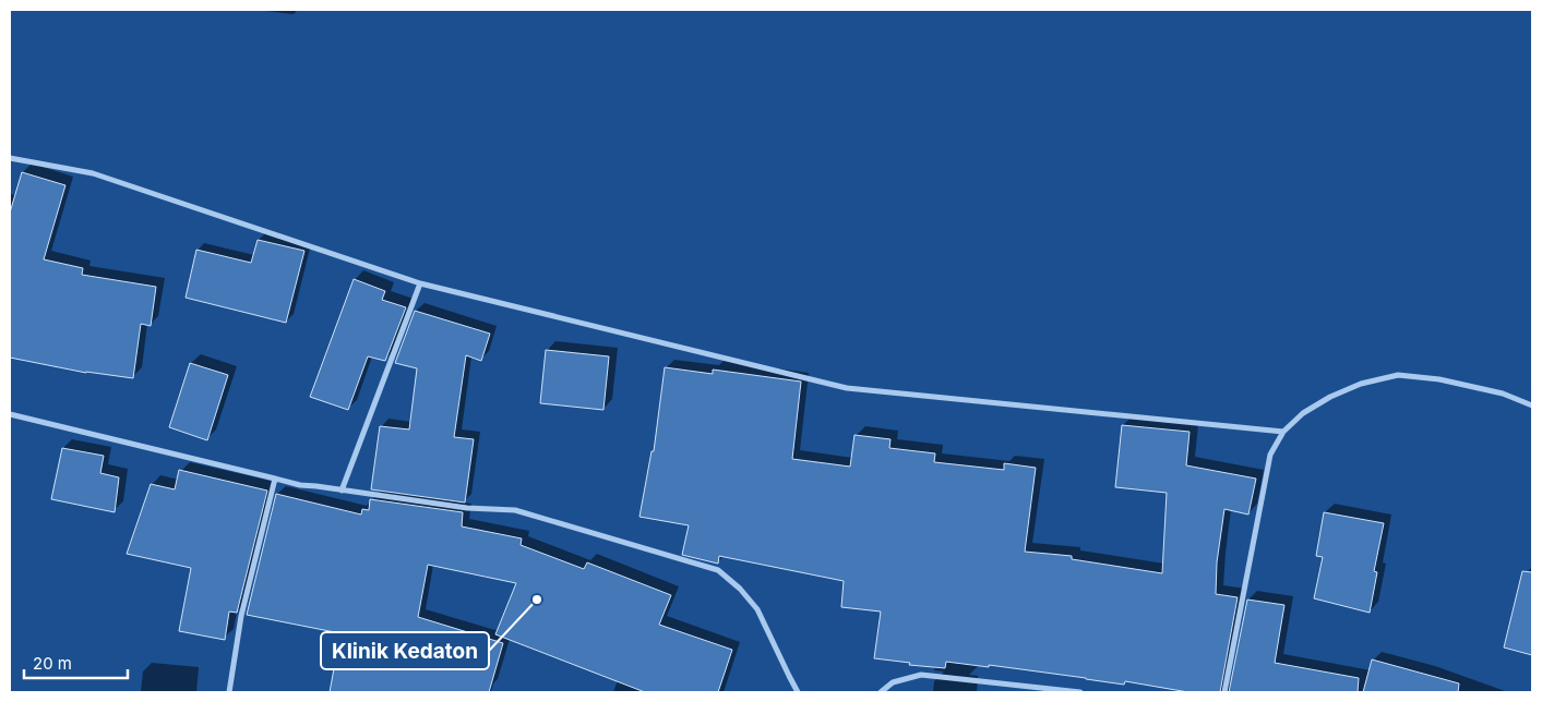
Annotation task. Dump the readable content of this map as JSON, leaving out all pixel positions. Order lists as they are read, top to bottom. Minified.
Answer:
{"places":["Klinik Kedaton"],"scale_bar":"20 m"}
